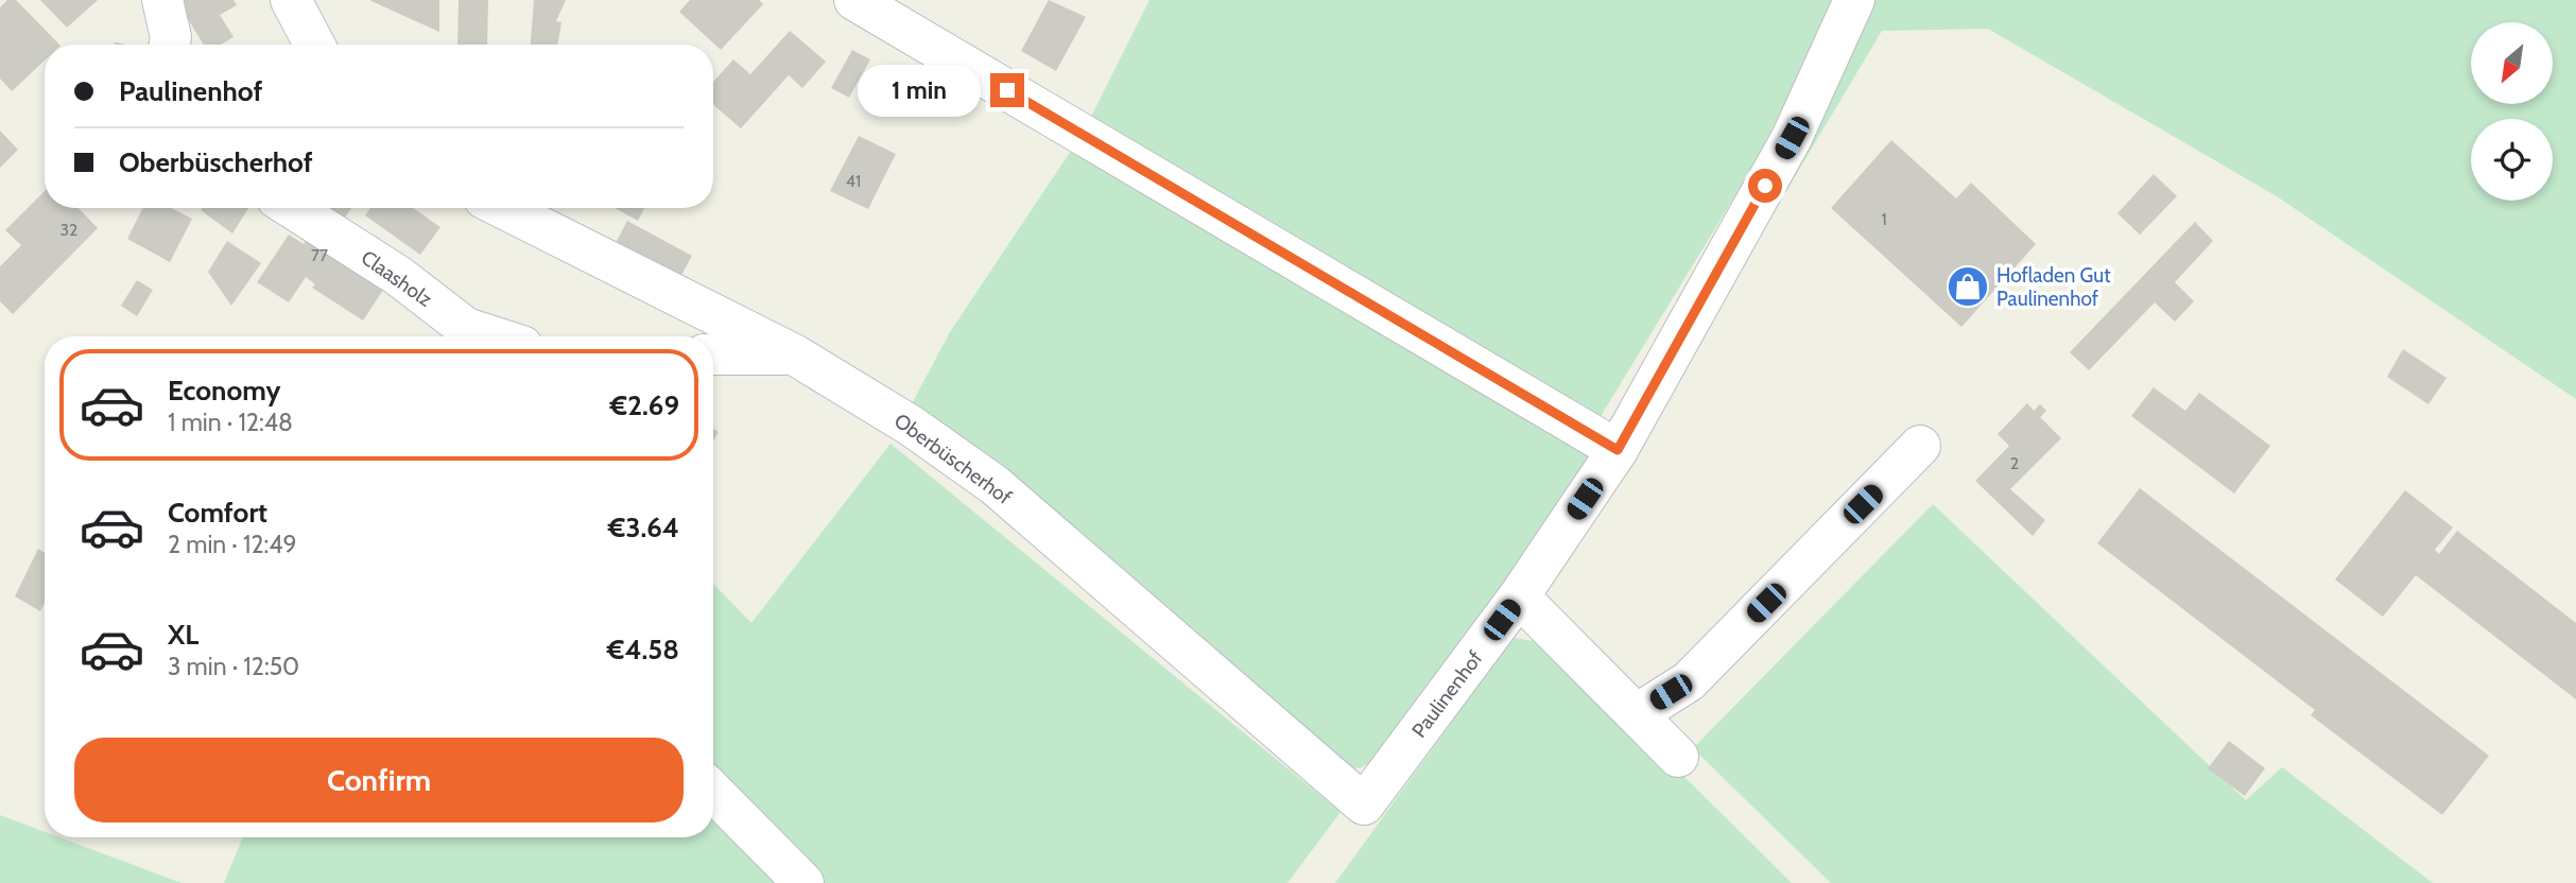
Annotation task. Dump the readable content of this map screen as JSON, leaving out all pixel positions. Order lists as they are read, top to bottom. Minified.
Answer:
{"streets":{"street":["Claasholz","Oberbüscherhof","Paulinenhof"]},"crossings":[["Oberbüscherhof","Paulinenhof"]],"places":{"shop":["Hofladen Gut Paulinenhof"]},"house_numbers":["41","1","32","77","2"],"north":"bottom left","page":{"banner":["Paulinenhof","Oberbüscherhof"],"bubble":"1 min","list":[{"name":"Economy","note":"1 min · 12:48","value":"€2.69"},{"name":"Comfort","note":"2 min · 12:49","value":"€3.64"},{"name":"XL","note":"3 min · 12:50","value":"€4.58"}],"buttons":"Confirm"}}
